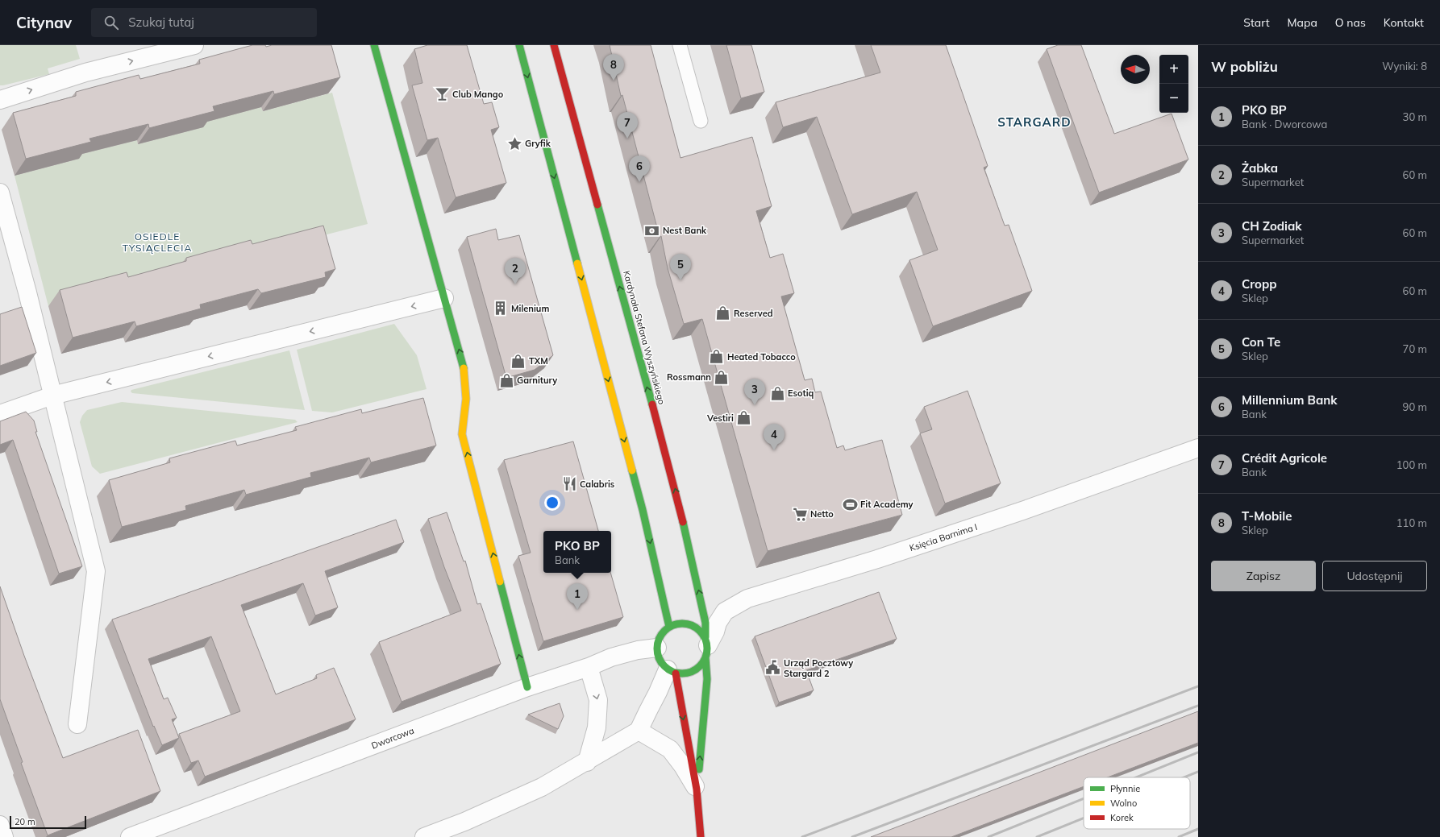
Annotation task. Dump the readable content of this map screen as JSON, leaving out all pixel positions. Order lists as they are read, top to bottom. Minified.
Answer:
{"streets":{"main road":["Kardynała Stefana Wyszyńskiego"],"street":["Księcia Barnima I","Dworcowa"]},"crossings":[["Kardynała Stefana Wyszyńskiego","Księcia Barnima I"],["Kardynała Stefana Wyszyńskiego","Dworcowa"],["Księcia Barnima I","Dworcowa"]],"districts":["STARGARD","OSIEDLE TYSIĄCLECIA"],"places":{"bar":["Club Mango"],"place":["Gryfik"],"bank":["Nest Bank"],"building":["Milenium"],"shop":["Reserved","Heated Tobacco","TXM","Rossmann","Garnitury","Esotiq","Vestiri"],"restaurant":["Calabris"],"sports":["Fit Academy"],"supermarket":["Netto"],"public building":["Urząd Pocztowy Stargard 2"]},"legend":["Płynnie","Wolno","Korek"],"scale_bar":"20 m","north":"left","page":{"header":"Citynav","search":"Szukaj tutaj","nav":["Start","Mapa","O nas","Kontakt"],"heading":["W pobliżu","Wyniki: 8"],"pins":["8","7","6","5","2","3","4","1"],"map_buttons":["+","−"],"list":[{"mark":"1","name":"PKO BP","note":"Bank · Dworcowa","value":"30 m"},{"mark":"2","name":"Żabka","note":"Supermarket","value":"60 m"},{"mark":"3","name":"CH Zodiak","note":"Supermarket","value":"60 m"},{"mark":"4","name":"Cropp","note":"Sklep","value":"60 m"},{"mark":"5","name":"Con Te","note":"Sklep","value":"70 m"},{"mark":"6","name":"Millennium Bank","note":"Bank","value":"90 m"},{"mark":"7","name":"Crédit Agricole","note":"Bank","value":"100 m"},{"mark":"8","name":"T-Mobile","note":"Sklep","value":"110 m"}],"popup":["PKO BP","Bank"],"buttons":["Zapisz","Udostępnij"],"scale":"20 m"}}
